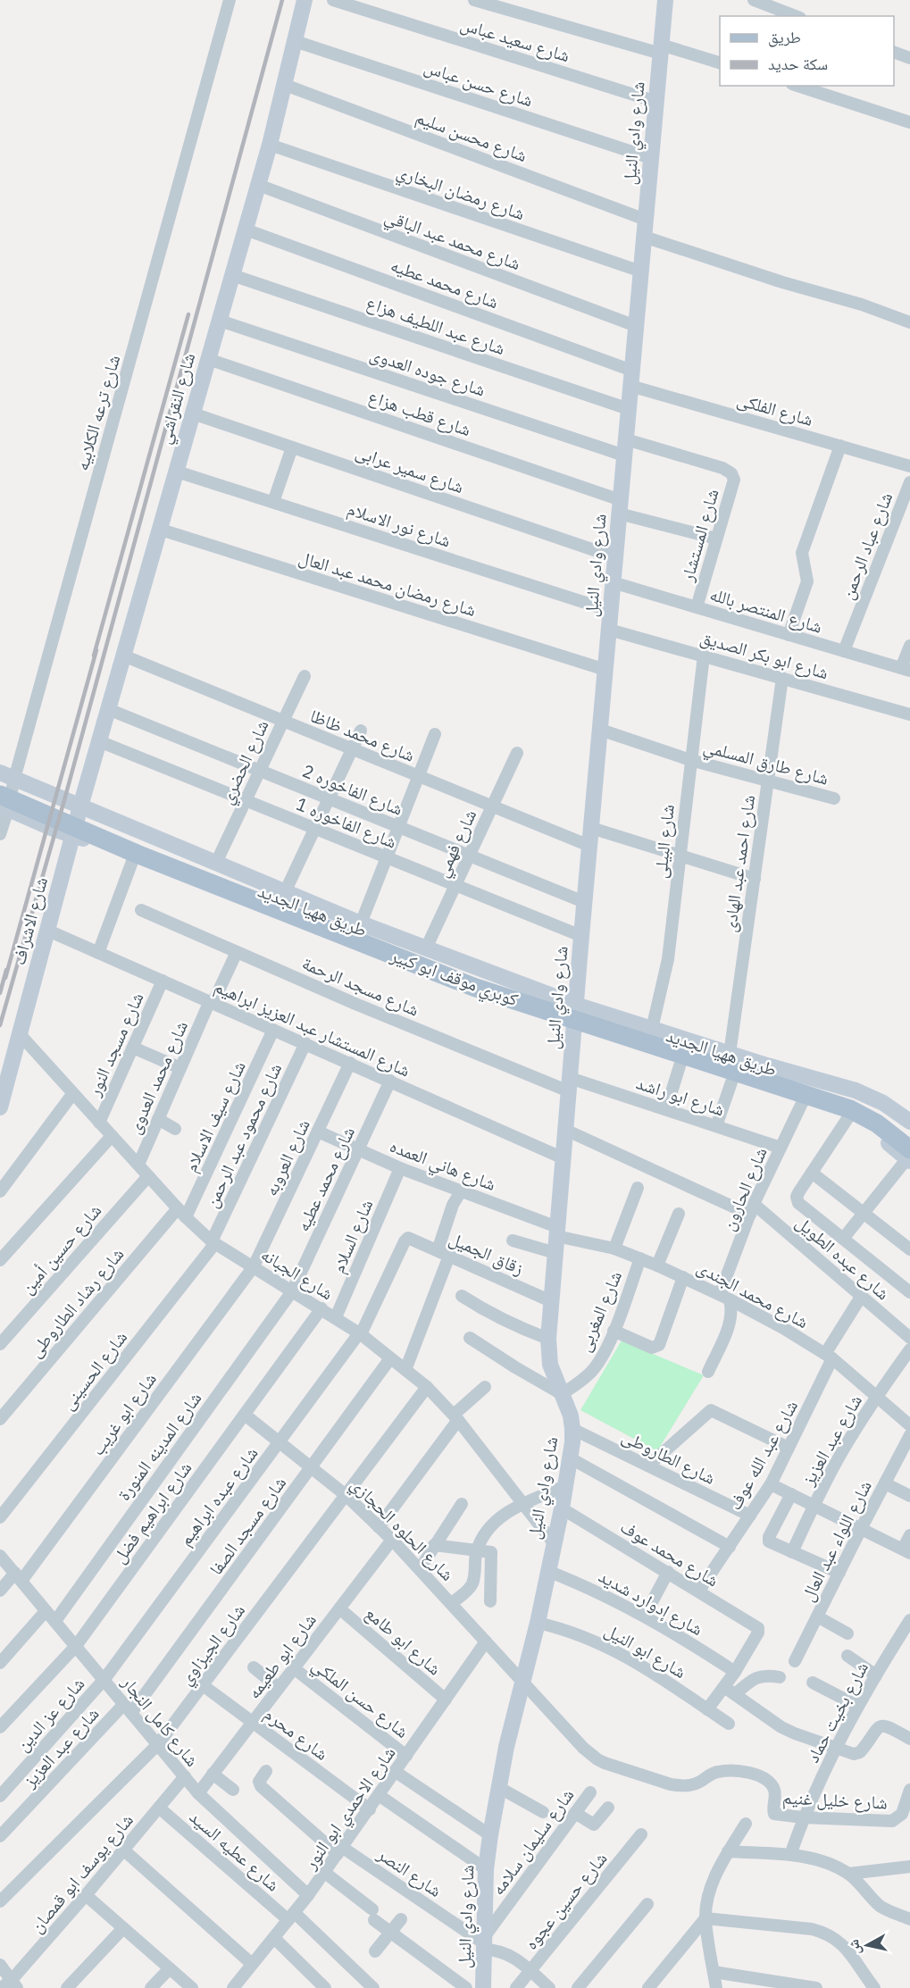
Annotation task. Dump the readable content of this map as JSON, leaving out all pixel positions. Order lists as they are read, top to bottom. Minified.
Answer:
{"streets":{"main road":["كوبري موقف ابو كبير"],"street":["شارع سعيد عباس","شارع حسن عباس","شارع وادي النيل","شارع محسن سليم","شارع رمضان البخاري","شارع محمد عبد الباقي","شارع محمد عطيه","شارع عبد اللطيف هزاع","شارع جوده العدوى","شارع النقراشي","شارع الفلكى","شارع ترعه الكلابيه","شارع قطب هزاع","شارع سمير عرابى","شارع نور الاسلام","شارع المستشار","شارع عباد الرحمن","شارع رمضان محمد عبد العال","شارع المنتصر بالله","شارع ابو بكر الصديق","شارع محمد ظاظا","شارع الحضري","شارع طارق المسلمي","شارع الفاخوره 2","شارع الفاخوره 1","شارع البيلى","شارع فهمي","شارع احمد عبد الهادى","طريق ههيا الجديد","شارع الاشراف","شارع مسجد الرحمة","شارع المستشار عبد العزيز ابراهيم","شارع مسجد النور","شارع محمد العدوى","شارع ابو راشد","شارع سيف الاسلام","شارع محمود عبد الرحمن","شارع العروبه","شارع هاني العمده","شارع الحارون","شارع السلام","شارع حسين أمين","زقاق الجميل","شارع عبده الطويل","شارع الجبانه","شارع محمد الجندى","شارع رشاد الطاروطى","شارع المغربى","شارع الحسينى","شارع ابو غريب","شارع عبد العزيز","شارع المدينه المنورة","شارع عبد الله عوف","شارع الطاروطى","شارع عبده ابراهيم","شارع ابراهيم فضل","شارع مسجد الصفا","شارع الحلوه الحجازي","شارع اللواء عبد العال","شارع محمد عوف","شارع إدوارد شديد","شارع ابو طامع","شارع الجيزاوي","شارع ابو النيل","شارع ابو طعيمه","شارع حسن الملكي","شارع بخيت حماد","شارع عز الدين","شارع كامل النجار","شارع محرم","شارع خليل غنيم","شارع الاحمدي ابو النور","شارع سليمان سلامه","شارع عطيه السيد","شارع النصر","شارع يوسف ابو قمصان","شارع حسين عجوه"]},"crossings":[["شارع سعيد عباس","شارع وادي النيل"],["شارع حسن عباس","شارع وادي النيل"],["شارع حسن عباس","شارع النقراشي"],["شارع وادي النيل","شارع محسن سليم"],["شارع وادي النيل","شارع رمضان البخاري"],["شارع وادي النيل","شارع محمد عبد الباقي"],["شارع وادي النيل","شارع محمد عطيه"],["شارع وادي النيل","شارع عبد اللطيف هزاع"],["شارع وادي النيل","شارع جوده العدوى"],["شارع وادي النيل","شارع الفلكى"],["شارع وادي النيل","شارع قطب هزاع"],["شارع وادي النيل","شارع سمير عرابى"],["شارع وادي النيل","شارع نور الاسلام"],["شارع وادي النيل","شارع رمضان محمد عبد العال"],["شارع وادي النيل","شارع المنتصر بالله"],["شارع وادي النيل","شارع ابو بكر الصديق"],["شارع وادي النيل","شارع محمد ظاظا"],["شارع وادي النيل","شارع طارق المسلمي"],["شارع وادي النيل","شارع الفاخوره 2"],["شارع وادي النيل","شارع الفاخوره 1"],["شارع وادي النيل","طريق ههيا الجديد"],["شارع وادي النيل","شارع مسجد الرحمة"],["شارع وادي النيل","شارع المستشار عبد العزيز ابراهيم"],["شارع وادي النيل","شارع ابو راشد"],["شارع وادي النيل","شارع هاني العمده"],["شارع وادي النيل","زقاق الجميل"],["شارع وادي النيل","شارع عبده الطويل"],["شارع وادي النيل","شارع الجبانه"],["شارع وادي النيل","شارع محمد الجندى"],["شارع وادي النيل","شارع المغربى"],["شارع وادي النيل","شارع الطاروطى"],["شارع وادي النيل","شارع الحلوه الحجازي"],["شارع وادي النيل","شارع محمد عوف"],["شارع وادي النيل","شارع إدوارد شديد"],["شارع وادي النيل","شارع ابو النيل"],["شارع وادي النيل","شارع خليل غنيم"],["شارع وادي النيل","شارع سليمان سلامه"],["شارع وادي النيل","شارع النصر"],["شارع محسن سليم","شارع النقراشي"],["شارع رمضان البخاري","شارع النقراشي"],["شارع محمد عبد الباقي","شارع النقراشي"],["شارع محمد عطيه","شارع النقراشي"],["شارع محمد عطيه","شارع الفلكى"],["شارع محمد عطيه","شارع المستشار عبد العزيز ابراهيم"],["شارع محمد عطيه","شارع هاني العمده"],["شارع محمد عطيه","شارع الجبانه"],["شارع محمد عطيه","شارع المدينه المنورة"],["شارع عبد اللطيف هزاع","شارع النقراشي"],["شارع جوده العدوى","شارع النقراشي"],["شارع جوده العدوى","شارع المستشار"],["شارع النقراشي","شارع قطب هزاع"],["شارع النقراشي","شارع سمير عرابى"],["شارع النقراشي","شارع نور الاسلام"],["شارع النقراشي","شارع رمضان محمد عبد العال"],["شارع النقراشي","شارع محمد ظاظا"],["شارع النقراشي","شارع الفاخوره 2"],["شارع النقراشي","شارع الفاخوره 1"],["شارع النقراشي","طريق ههيا الجديد"],["شارع النقراشي","شارع الاشراف"],["شارع ترعه الكلابيه","طريق ههيا الجديد"],["شارع ترعه الكلابيه","كوبري موقف ابو كبير"],["شارع قطب هزاع","شارع المستشار"],["شارع المستشار","شارع المنتصر بالله"],["شارع عباد الرحمن","شارع المنتصر بالله"],["شارع ابو بكر الصديق","شارع البيلى"],["شارع ابو بكر الصديق","شارع احمد عبد الهادى"],["شارع محمد ظاظا","شارع الحضري"],["شارع محمد ظاظا","شارع فهمي"],["شارع الحضري","شارع الفاخوره 2"],["شارع الحضري","شارع الفاخوره 1"],["شارع الحضري","طريق ههيا الجديد"],["شارع طارق المسلمي","شارع البيلى"],["شارع طارق المسلمي","شارع احمد عبد الهادى"],["شارع الفاخوره 2","شارع فهمي"],["شارع الفاخوره 1","شارع فهمي"],["شارع البيلى","طريق ههيا الجديد"],["شارع فهمي","طريق ههيا الجديد"],["شارع احمد عبد الهادى","طريق ههيا الجديد"],["طريق ههيا الجديد","شارع الاشراف"],["طريق ههيا الجديد","كوبري موقف ابو كبير"],["طريق ههيا الجديد","شارع الحارون"],["شارع الاشراف","شارع المستشار عبد العزيز ابراهيم"],["شارع الاشراف","شارع الجبانه"],["شارع مسجد الرحمة","شارع محمد العدوى"],["شارع مسجد الرحمة","شارع ابو راشد"],["شارع المستشار عبد العزيز ابراهيم","شارع مسجد النور"],["شارع المستشار عبد العزيز ابراهيم","شارع محمد العدوى"],["شارع المستشار عبد العزيز ابراهيم","شارع سيف الاسلام"],["شارع المستشار عبد العزيز ابراهيم","شارع محمود عبد الرحمن"],["شارع المستشار عبد العزيز ابراهيم","شارع العروبه"],["شارع مسجد النور","شارع الجبانه"],["شارع محمد العدوى","شارع الجبانه"],["شارع ابو راشد","شارع الحارون"],["شارع سيف الاسلام","شارع الجبانه"],["شارع سيف الاسلام","شارع رشاد الطاروطى"],["شارع محمود عبد الرحمن","شارع الجبانه"],["شارع محمود عبد الرحمن","شارع الحسينى"],["شارع العروبه","شارع هاني العمده"],["شارع العروبه","شارع الجبانه"],["شارع العروبه","شارع ابو غريب"],["شارع هاني العمده","شارع السلام"],["شارع هاني العمده","شارع محمد الجندى"],["شارع الحارون","شارع عبده الطويل"],["شارع الحارون","شارع محمد الجندى"],["شارع السلام","شارع الجبانه"],["شارع حسين أمين","شارع الجبانه"],["زقاق الجميل","شارع عبده ابراهيم"],["شارع عبده الطويل","شارع عبد الله عوف"],["شارع الجبانه","شارع رشاد الطاروطى"],["شارع الجبانه","شارع الحسينى"],["شارع الجبانه","شارع ابو غريب"],["شارع الجبانه","شارع المدينه المنورة"],["شارع الجبانه","شارع عبده ابراهيم"],["شارع الجبانه","شارع ابراهيم فضل"],["شارع الجبانه","شارع مسجد الصفا"],["شارع الجبانه","شارع الجيزاوي"],["شارع محمد الجندى","شارع المغربى"],["شارع محمد الجندى","شارع عبد العزيز"],["شارع محمد الجندى","شارع عبد الله عوف"],["شارع ابو غريب","شارع كامل النجار"],["شارع عبد العزيز","شارع مسجد الصفا"],["شارع عبد العزيز","شارع كامل النجار"],["شارع المدينه المنورة","شارع كامل النجار"],["شارع عبد الله عوف","شارع الطاروطى"],["شارع عبد الله عوف","شارع محمد عوف"],["شارع عبده ابراهيم","شارع الحلوه الحجازي"],["شارع عبده ابراهيم","شارع عز الدين"],["شارع عبده ابراهيم","شارع كامل النجار"],["شارع ابراهيم فضل","شارع الحلوه الحجازي"],["شارع ابراهيم فضل","شارع كامل النجار"],["شارع مسجد الصفا","شارع الحلوه الحجازي"],["شارع مسجد الصفا","شارع كامل النجار"],["شارع الحلوه الحجازي","شارع الجيزاوي"],["شارع الحلوه الحجازي","شارع ابو طعيمه"],["شارع الحلوه الحجازي","شارع خليل غنيم"],["شارع الحلوه الحجازي","شارع الاحمدي ابو النور"],["شارع محمد عوف","شارع إدوارد شديد"],["شارع ابو طامع","شارع ابو طعيمه"],["شارع ابو طامع","شارع الاحمدي ابو النور"],["شارع الجيزاوي","شارع كامل النجار"],["شارع الجيزاوي","شارع محرم"],["شارع ابو طعيمه","شارع حسن الملكي"],["شارع ابو طعيمه","شارع كامل النجار"],["شارع ابو طعيمه","شارع محرم"],["شارع حسن الملكي","شارع الاحمدي ابو النور"],["شارع بخيت حماد","شارع خليل غنيم"],["شارع عز الدين","شارع كامل النجار"],["شارع كامل النجار","شارع الاحمدي ابو النور"],["شارع كامل النجار","شارع يوسف ابو قمصان"],["شارع محرم","شارع الاحمدي ابو النور"],["شارع الاحمدي ابو النور","شارع عطيه السيد"],["شارع الاحمدي ابو النور","شارع النصر"],["شارع سليمان سلامه","شارع النصر"],["شارع عطيه السيد","شارع يوسف ابو قمصان"]],"legend":["طريق","سكة حديد"],"north":"left"}
